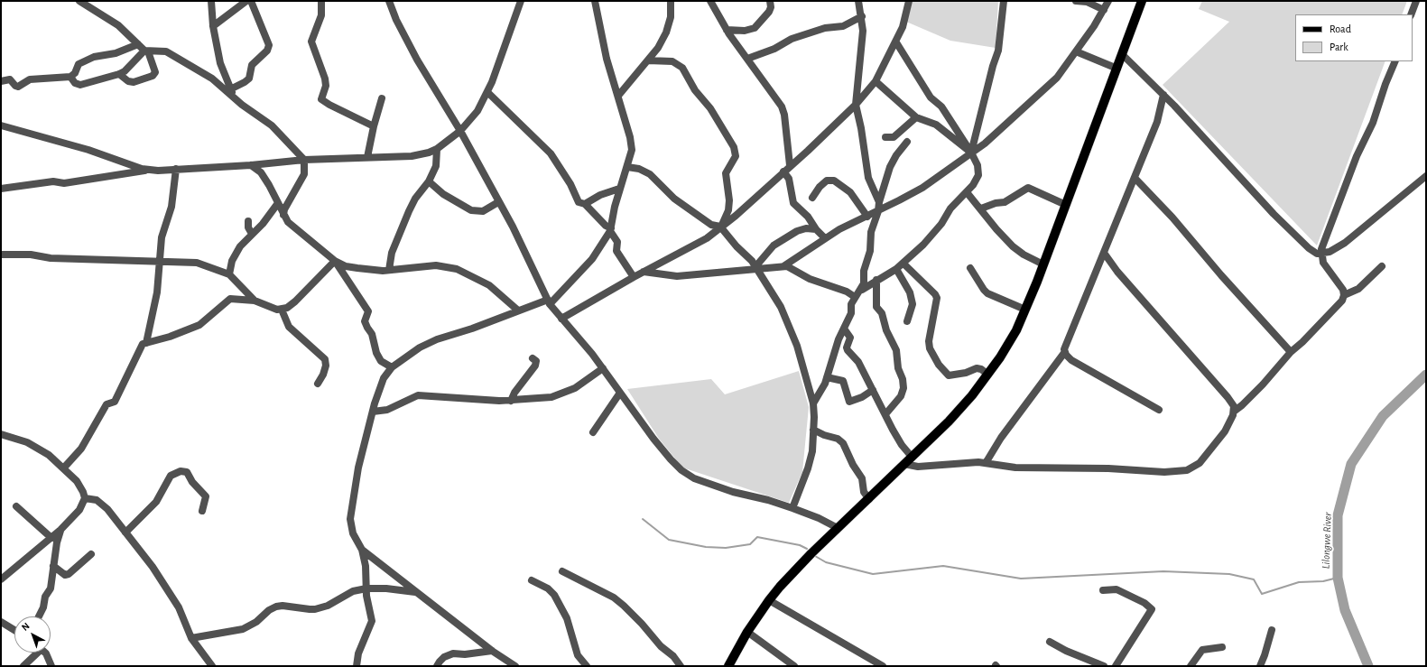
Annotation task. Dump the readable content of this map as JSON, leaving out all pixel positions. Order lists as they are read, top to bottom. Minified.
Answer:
{"water":["Lilongwe River"],"legend":["Road","Park"],"north":"top left"}
